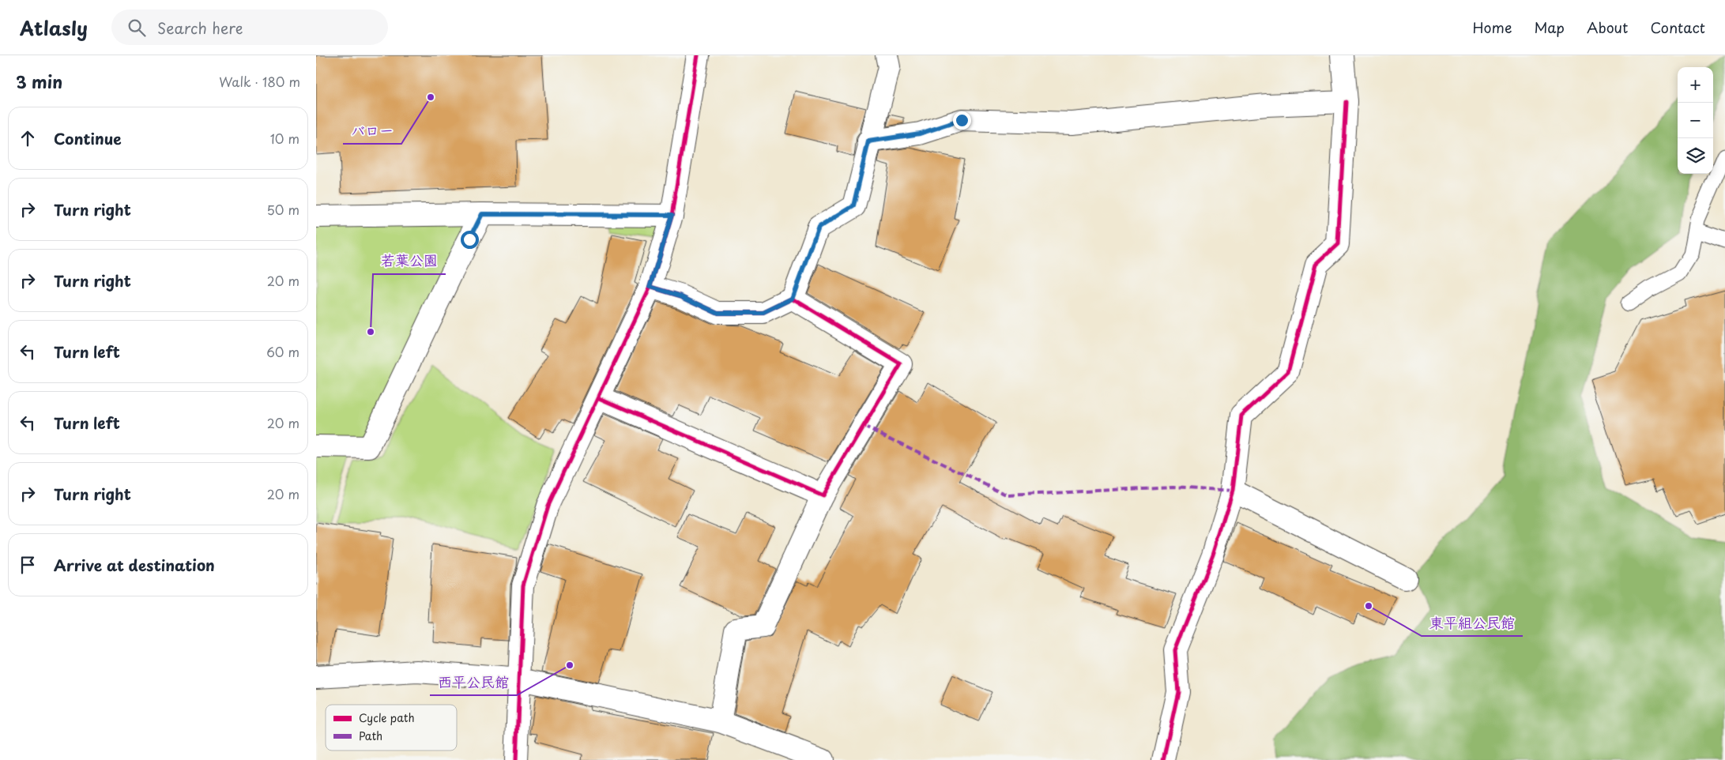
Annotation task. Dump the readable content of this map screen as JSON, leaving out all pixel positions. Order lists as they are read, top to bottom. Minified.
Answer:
{"places":["バロー","若葉公園","東平組公民館","西平公民館"],"legend":["Cycle path","Path"],"page":{"header":"Atlasly","search":"Search here","nav":["Home","Map","About","Contact"],"heading":["3 min","Walk · 180 m"],"map_buttons":["+","−"],"list":[["Continue","10 m"],["Turn right","50 m"],["Turn right","20 m"],["Turn left","60 m"],["Turn left","20 m"],["Turn right","20 m"],"Arrive at destination"]}}
